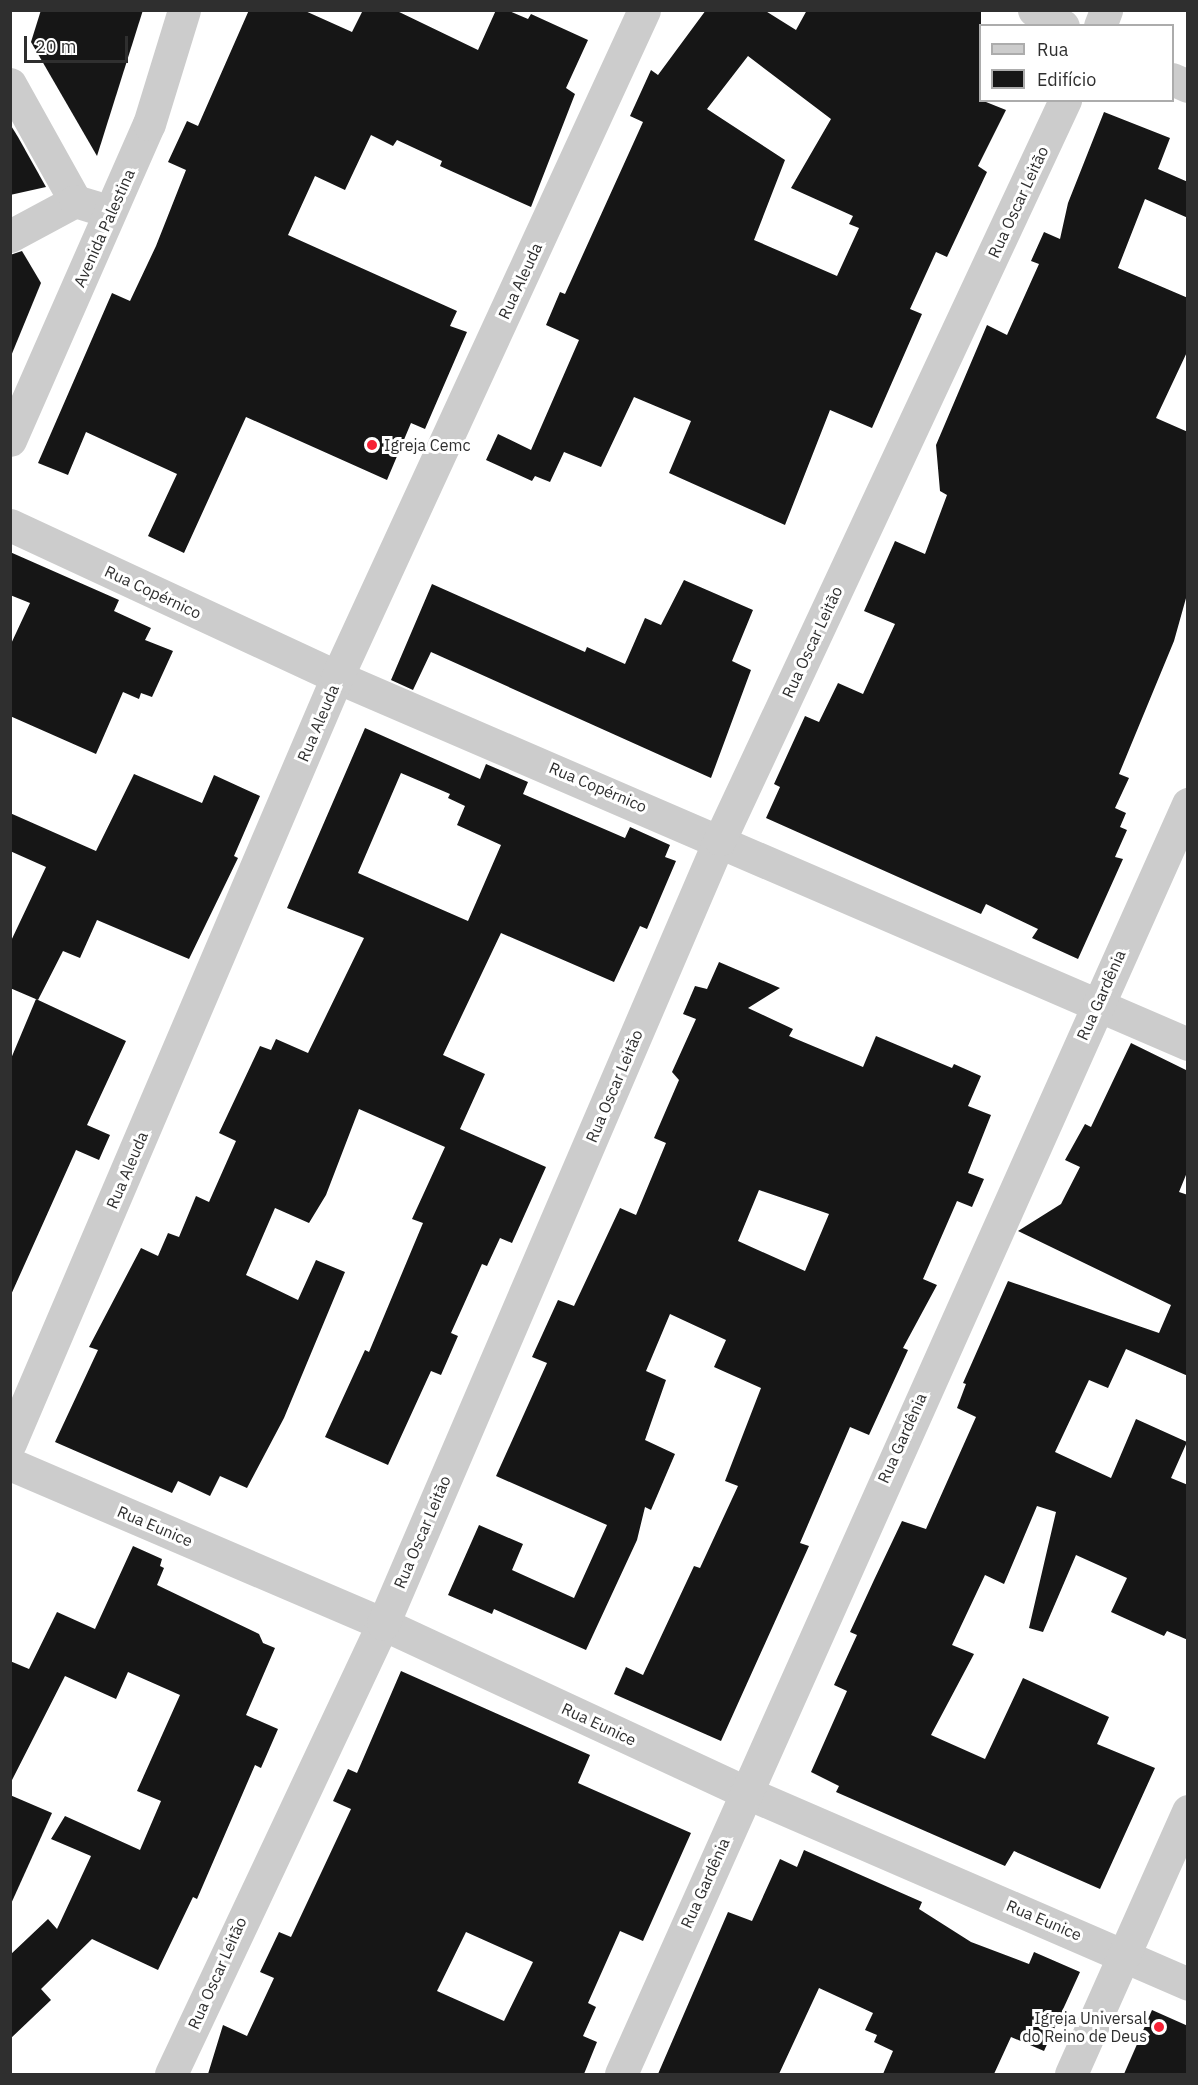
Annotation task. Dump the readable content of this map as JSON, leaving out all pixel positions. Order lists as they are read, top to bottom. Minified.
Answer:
{"streets":{"street":["Rua Oscar Leitão","Avenida Palestina","Rua Aleuda","Rua Copérnico","Rua Gardênia","Rua Eunice"]},"crossings":[["Rua Oscar Leitão","Rua Copérnico"],["Rua Oscar Leitão","Rua Eunice"],["Rua Aleuda","Rua Copérnico"],["Rua Copérnico","Rua Gardênia"],["Rua Gardênia","Rua Eunice"]],"places":["Igreja Cemc","Igreja Universal do Reino de Deus"],"legend":["Rua","Edifício"],"scale_bar":"20 m"}
